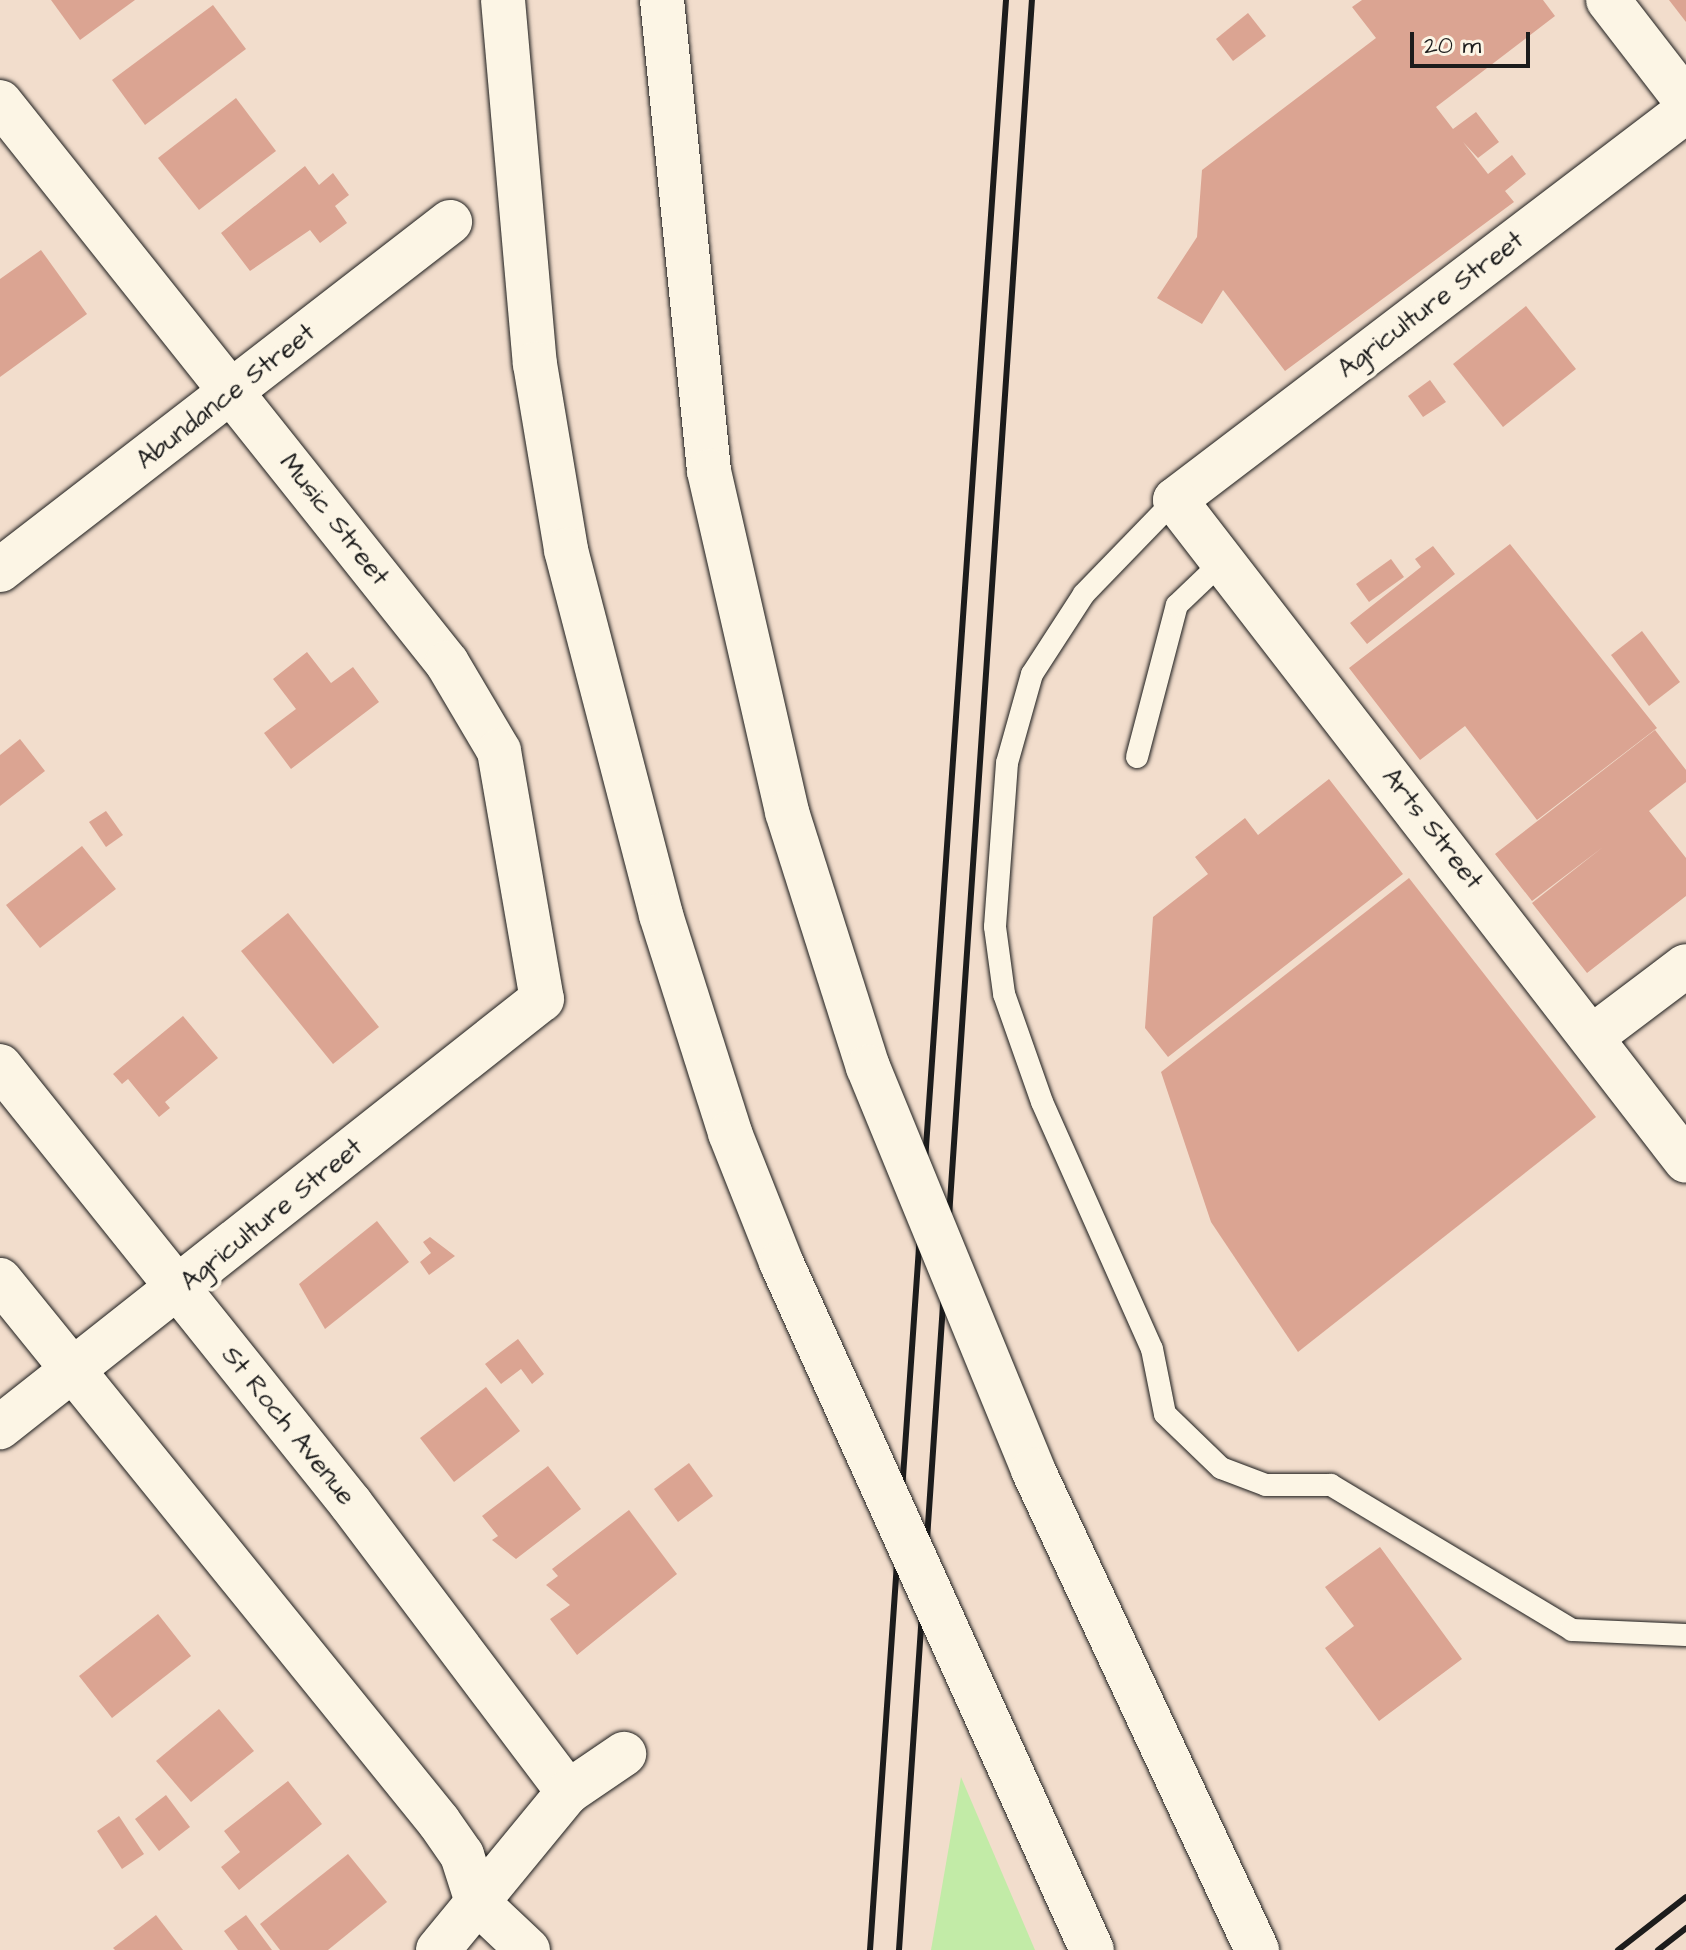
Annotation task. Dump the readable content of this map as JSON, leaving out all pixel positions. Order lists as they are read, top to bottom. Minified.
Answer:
{"streets":{"main road":["Agriculture Street","Abundance Street","Music Street","Arts Street","St Roch Avenue"]},"crossings":[["Agriculture Street","Music Street"],["Agriculture Street","Arts Street"],["Agriculture Street","St Roch Avenue"],["Abundance Street","Music Street"]],"scale_bar":"20 m"}
